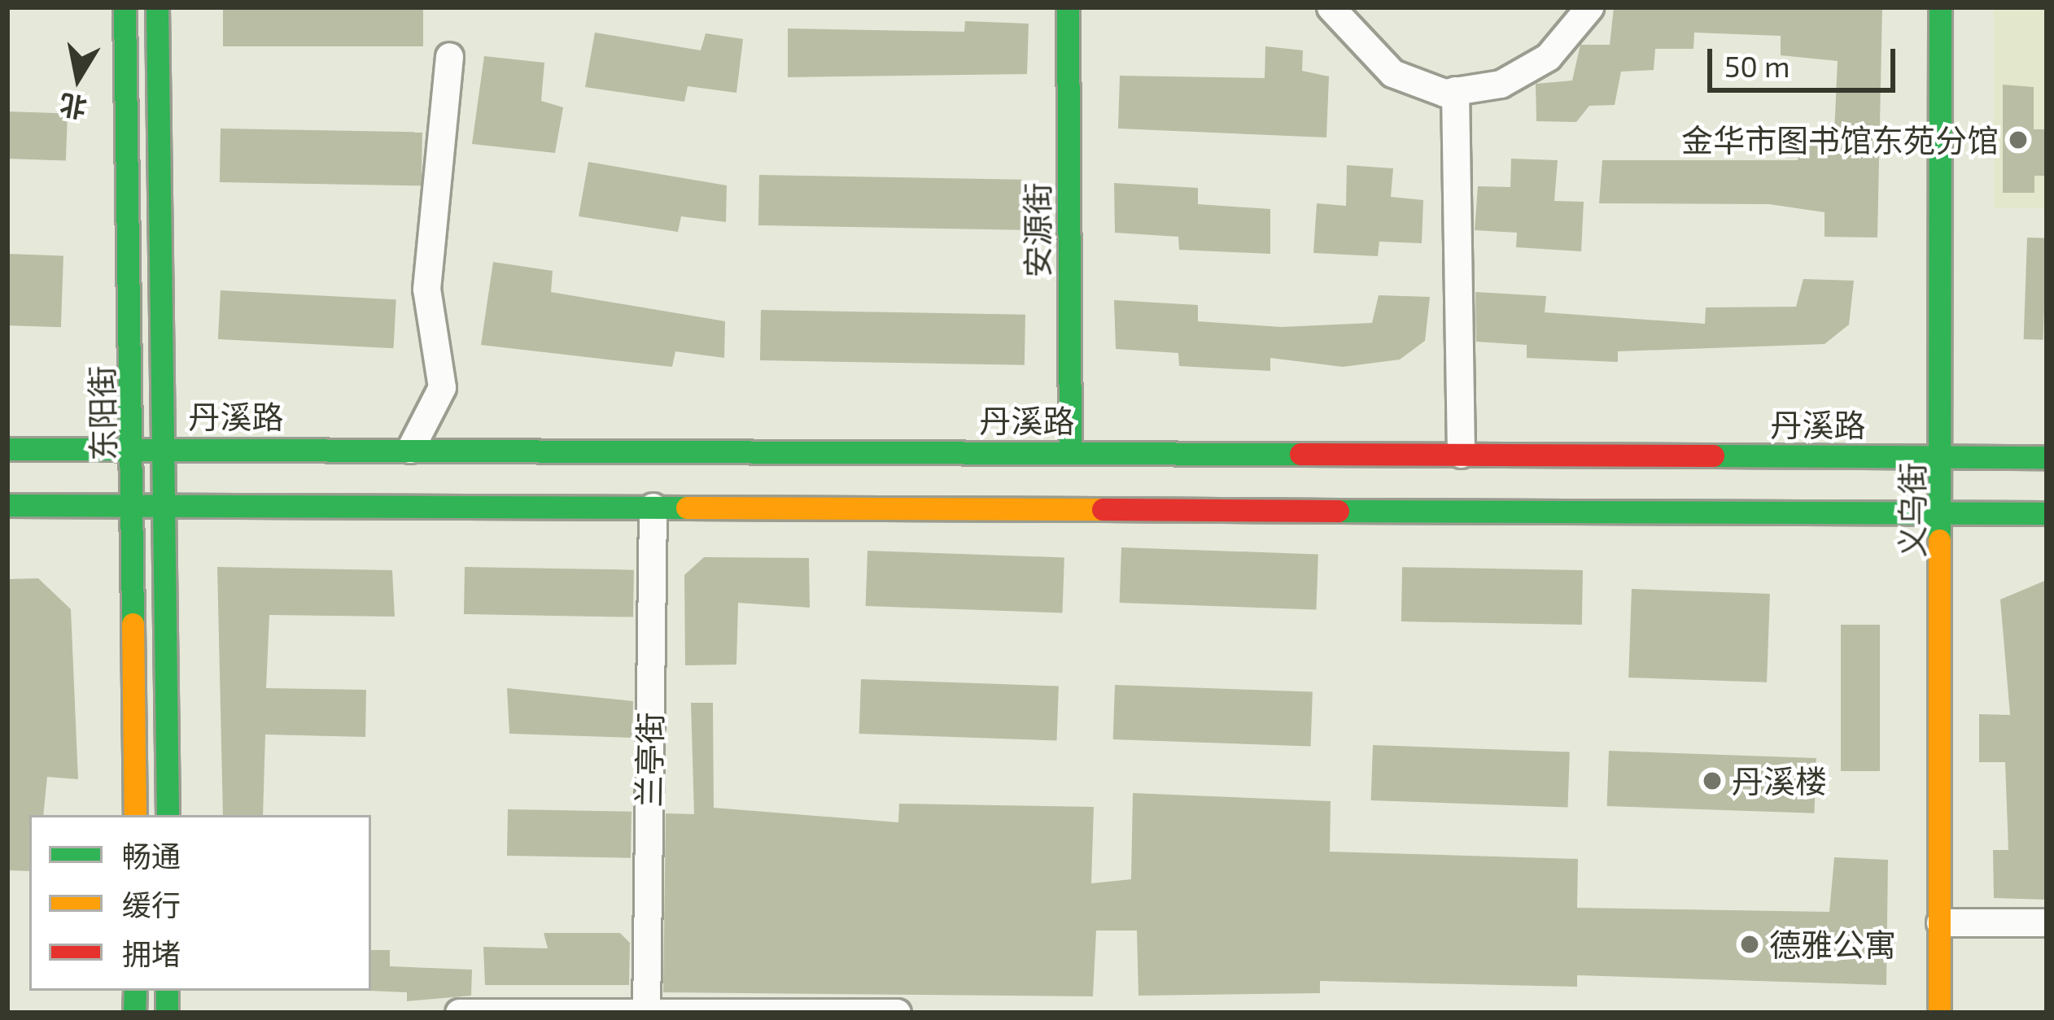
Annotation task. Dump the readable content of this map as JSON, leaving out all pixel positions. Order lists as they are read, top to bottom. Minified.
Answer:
{"streets":{"main road":["安源街","东阳街","丹溪路","义乌街"],"street":["兰亭街"]},"crossings":[["安源街","丹溪路"],["东阳街","丹溪路"],["丹溪路","义乌街"]],"places":["金华市图书馆东苑分馆","丹溪楼","德雅公寓"],"legend":["畅通","缓行","拥堵"],"scale_bar":"50 m","north":"bottom"}
